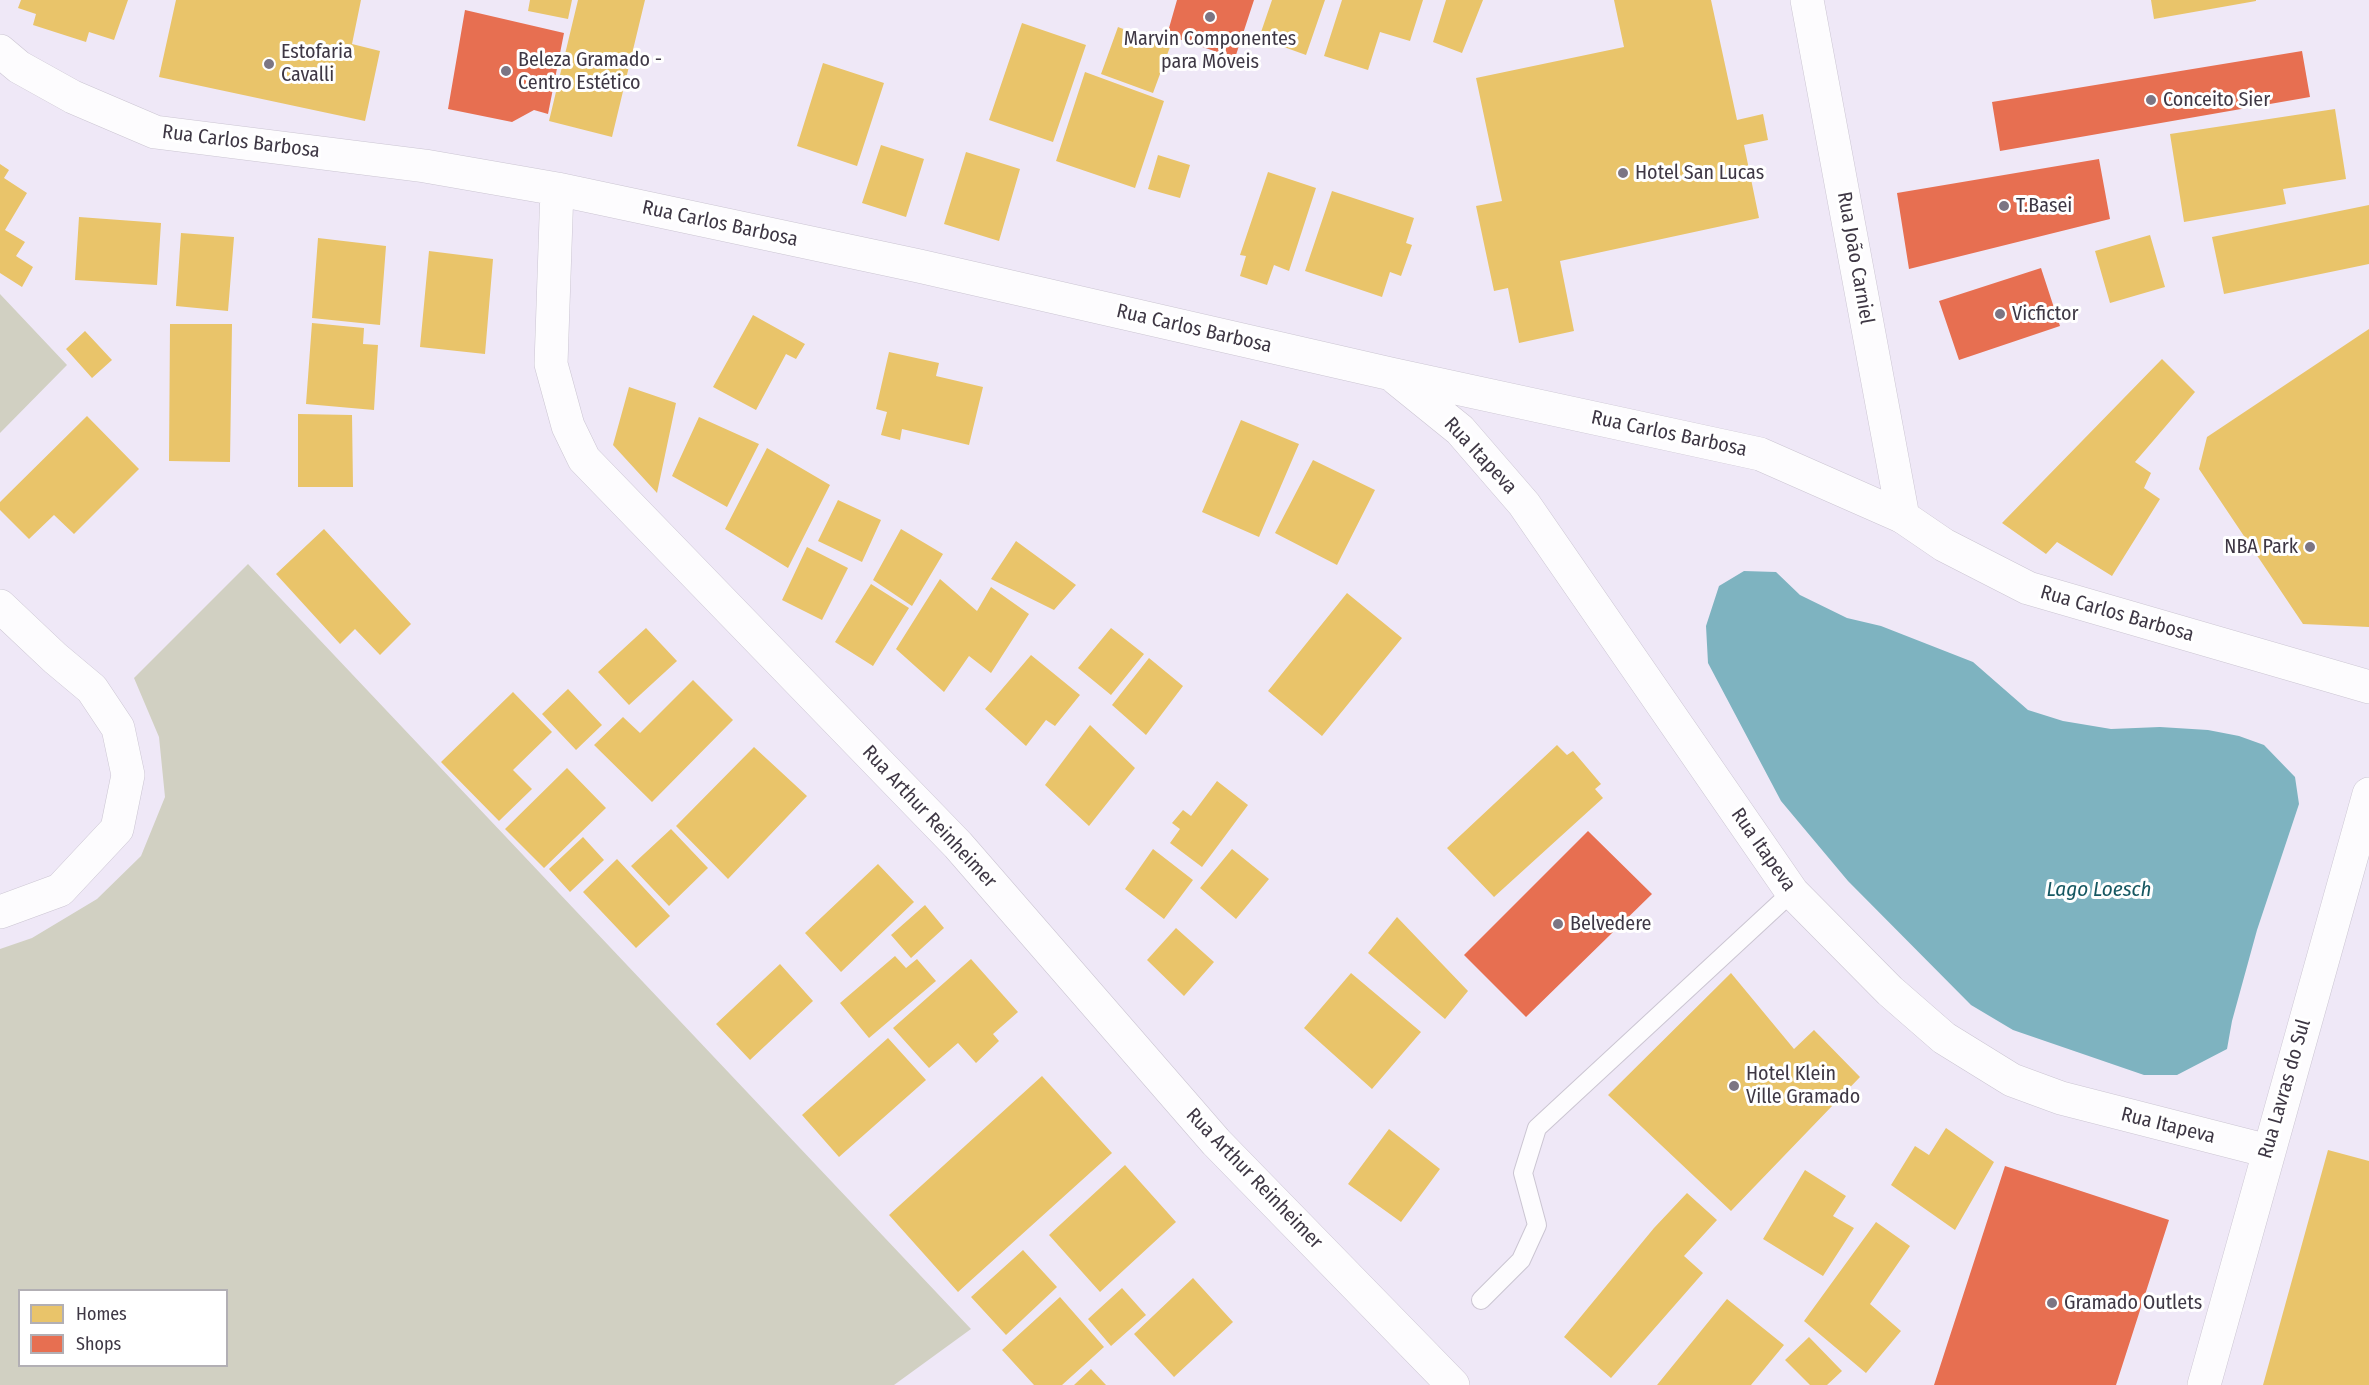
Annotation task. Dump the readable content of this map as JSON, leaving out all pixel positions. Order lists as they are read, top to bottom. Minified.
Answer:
{"streets":{"street":["Rua Carlos Barbosa","Rua João Carniel","Rua Itapeva","Rua Arthur Reinheimer","Rua Lavras do Sul"]},"crossings":[["Rua Carlos Barbosa","Rua João Carniel"],["Rua Carlos Barbosa","Rua Itapeva"],["Rua Carlos Barbosa","Rua Arthur Reinheimer"],["Rua Itapeva","Rua Lavras do Sul"]],"water":["Lago Loesch"],"places":["Marvin Componentes para Móveis","Estofaria Cavalli","Beleza Gramado - Centro Estético","Conceito Sier","Hotel San Lucas","T.Basei","Vicfictor","NBA Park","Belvedere","Hotel Klein Ville Gramado","Gramado Outlets"],"legend":["Homes","Shops"]}
